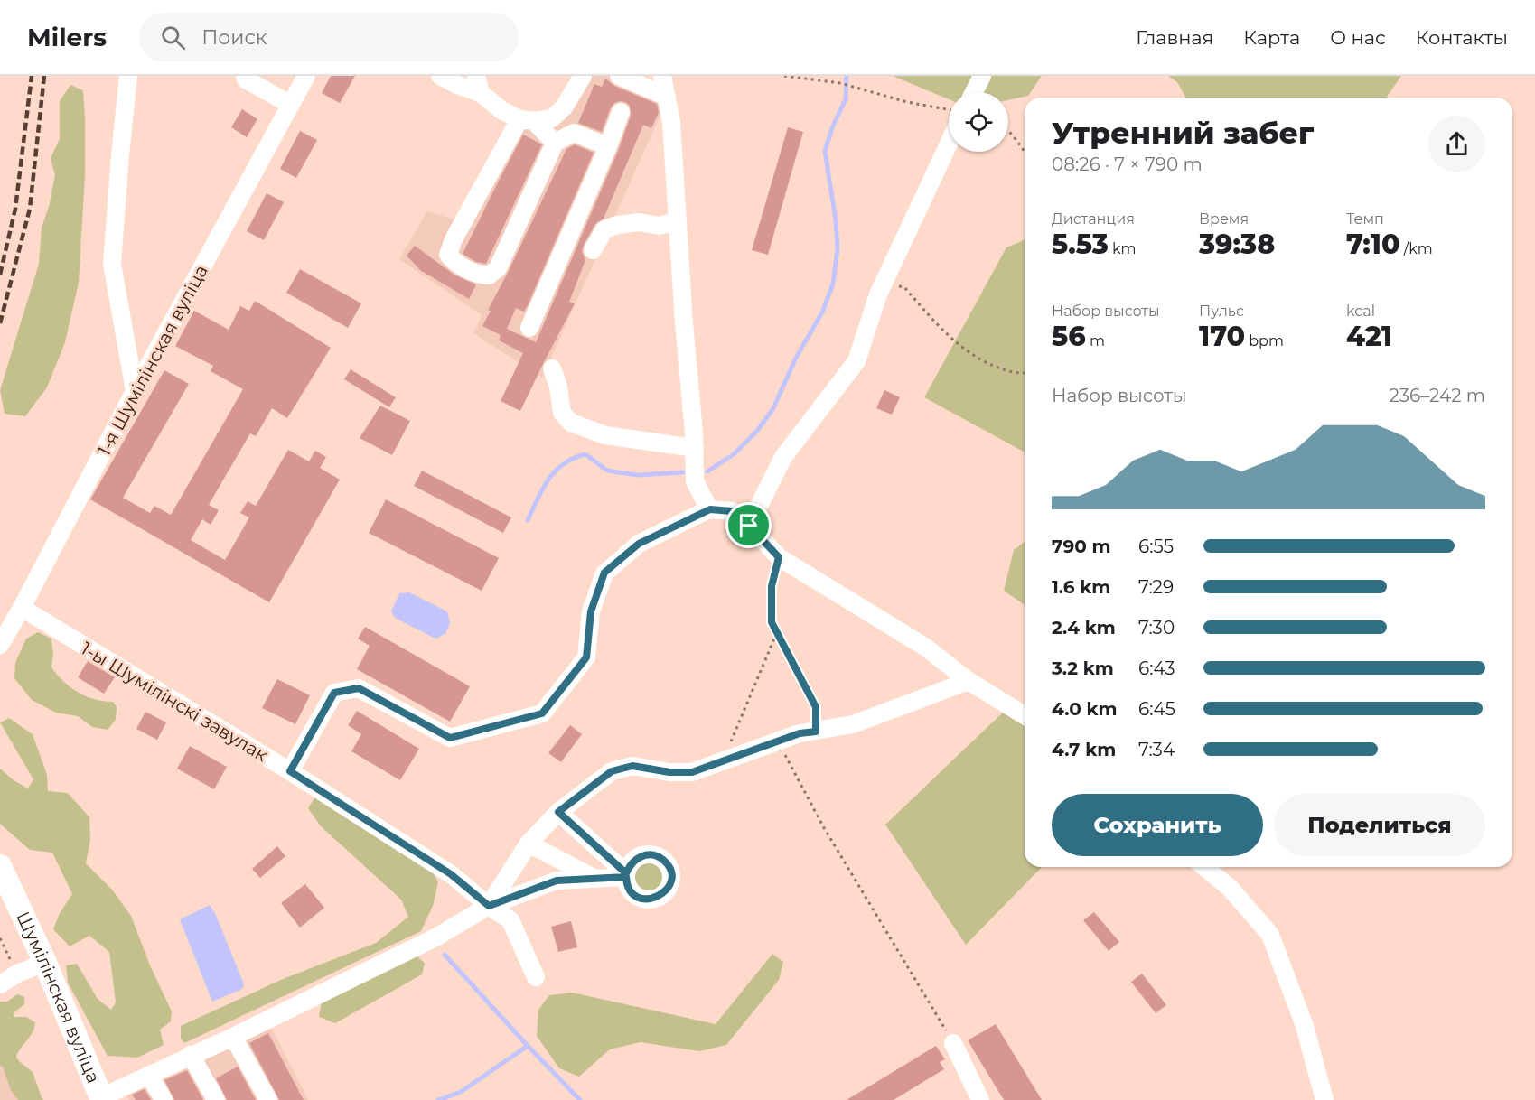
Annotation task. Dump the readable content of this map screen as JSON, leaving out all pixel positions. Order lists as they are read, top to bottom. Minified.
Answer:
{"streets":{"main road":["Шумілінская вуліца"],"street":["1-я Шумілінская вуліца","1-ы Шумілінскі завулак"]},"crossings":[["1-я Шумілінская вуліца","1-ы Шумілінскі завулак"]],"page":{"header":"Milers","search":"Поиск","nav":["Главная","Карта","О нас","Контакты"],"heading":["Утренний забег","08:26 · 7 × 790 m"],"stats":[["Дистанция","5.53 km"],["Время","39:38"],["Темп","7:10 /km"],["Набор высоты","56 m"],["Пульс","170 bpm"],["kcal","421"]],"chart":["Набор высоты","236–242 m"],"list":[{"name":"790 m","note":"6:55"},{"name":"1.6 km","note":"7:29"},{"name":"2.4 km","note":"7:30"},{"name":"3.2 km","note":"6:43"},{"name":"4.0 km","note":"6:45"},{"name":"4.7 km","note":"7:34"}],"buttons":["Сохранить","Поделиться"]}}
